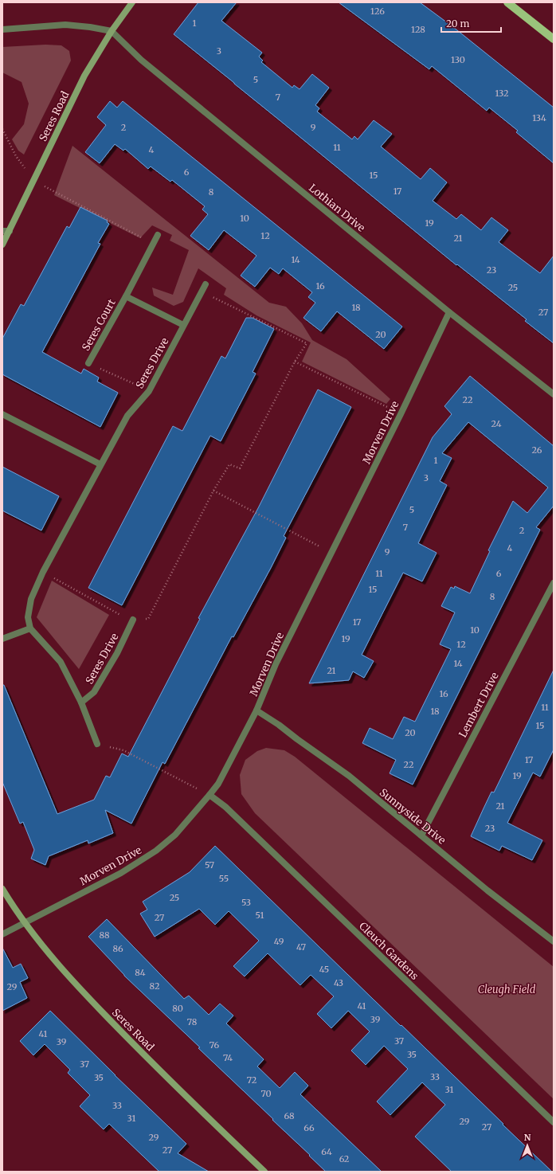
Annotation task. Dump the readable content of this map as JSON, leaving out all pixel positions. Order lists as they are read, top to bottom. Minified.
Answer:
{"streets":{"street":["Seres Road","Lothian Drive","Seres Court","Seres Drive","Morven Drive","Lembert Drive","Sunnyside Drive","Cleuch Gardens"]},"crossings":[["Seres Road","Lothian Drive"],["Seres Road","Morven Drive"],["Lothian Drive","Morven Drive"],["Seres Court","Seres Drive"],["Morven Drive","Sunnyside Drive"],["Morven Drive","Cleuch Gardens"],["Lembert Drive","Sunnyside Drive"]],"parks":["Cleugh Field"],"house_numbers":["126","1","128","3","130","5","132","7","134","2","9","11","4","6","15","17","8","10","19","12","21","14","23","16","25","18","27","20","22","24","26","1","3","5","7","2","4","9","11","6","15","8","17","10","19","12","14","21","16","11","18","15","20","17","22","19","21","23","57","55","25","53","51","27","88","49","47","86","45","84","43","82","29","41","80","39","78","41","37","39","76","35","74","37","33","35","72","31","70","33","68","31","29","27","66","29","27","64","62"],"scale_bar":"20 m","north":"top"}
